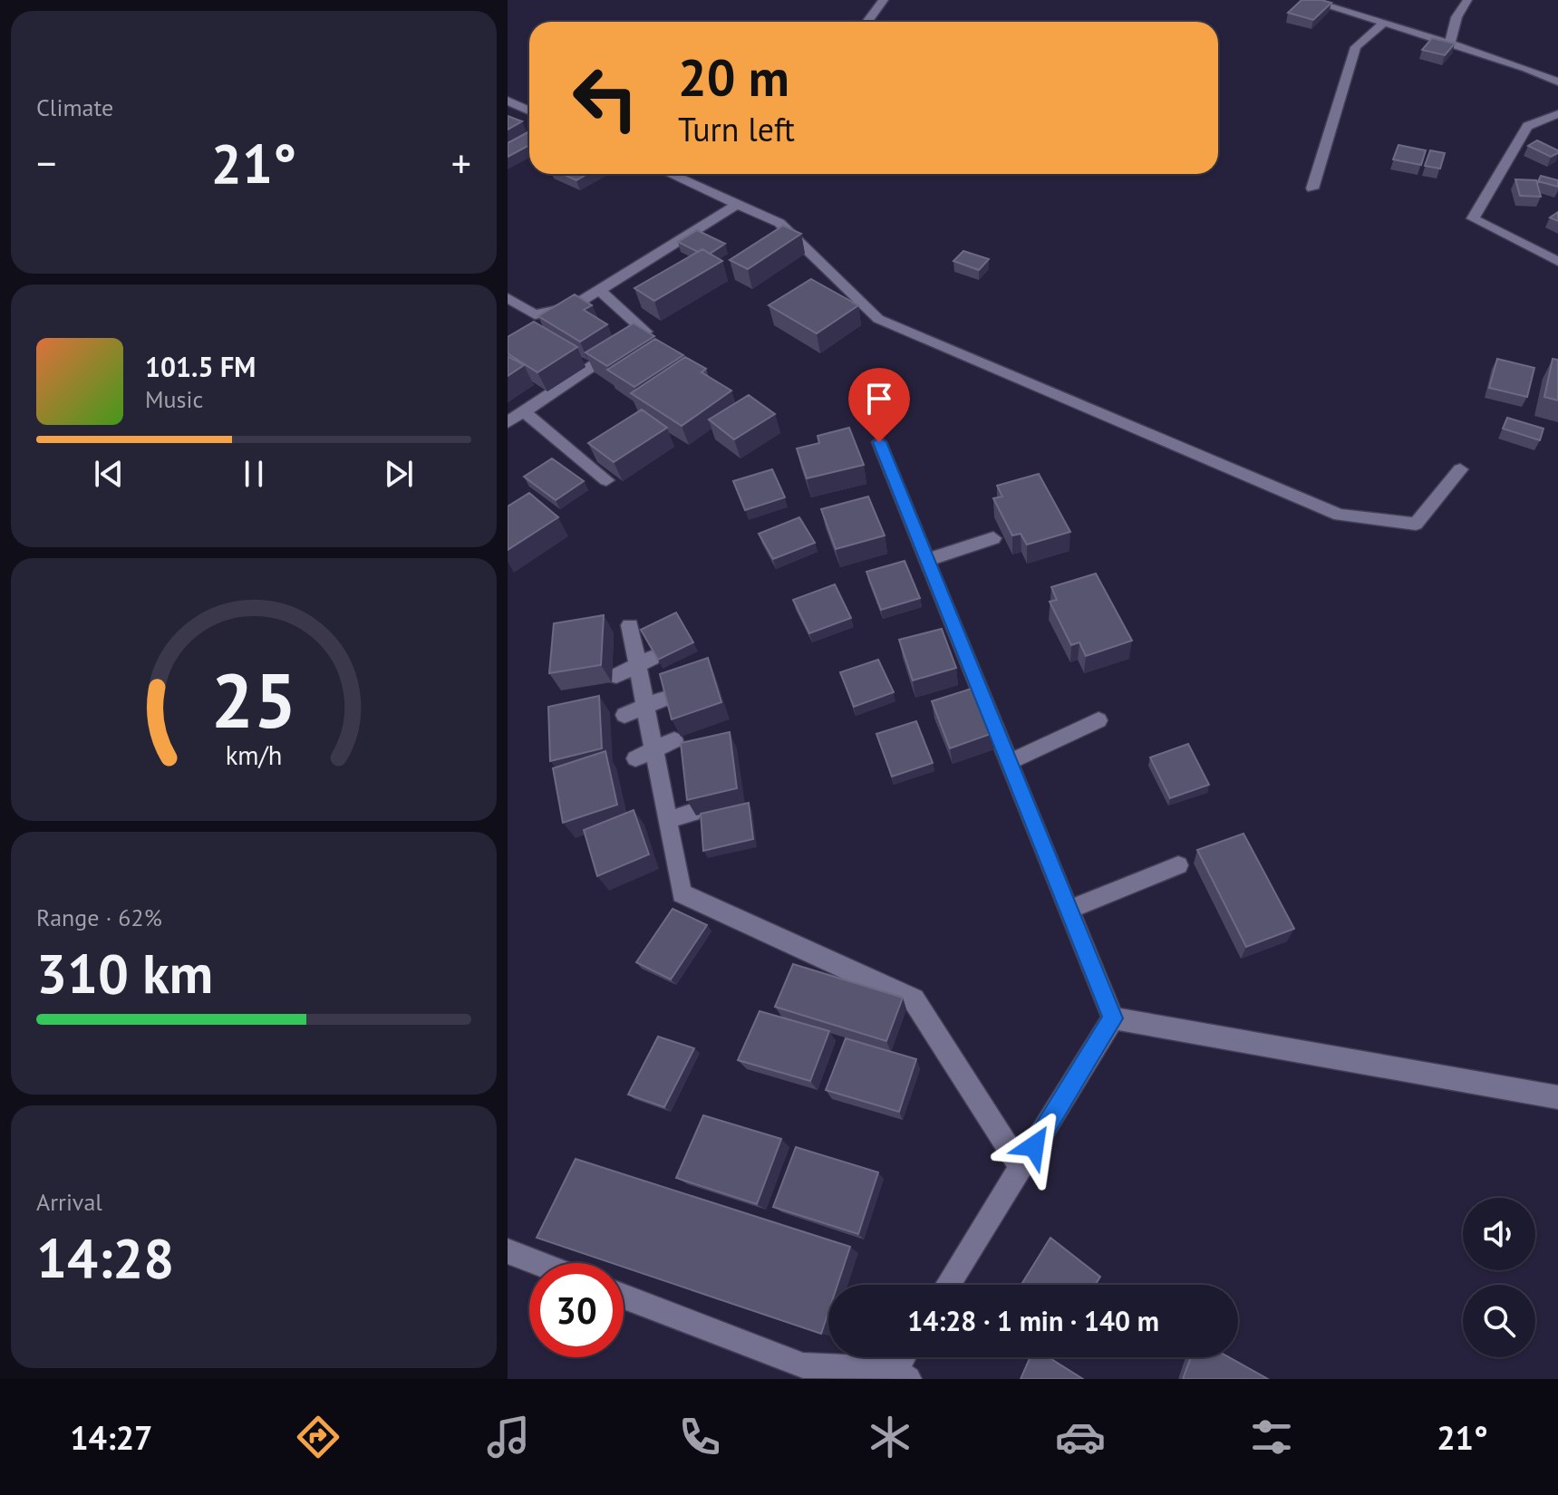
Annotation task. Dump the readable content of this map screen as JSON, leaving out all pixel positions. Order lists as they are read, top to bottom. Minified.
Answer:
{"page":{"tile":["Climate",["Range · 62%","310 km"],["Arrival","14:28"]],"turn":["20 m","Turn left"],"heat":["−","21°","+"],"song":["101.5 FM","Music"],"limit":"30","trip":"14:28 · 1 min · 140 m","tabs":["14:27","21°"],"gauge":["25","km/h"]}}
